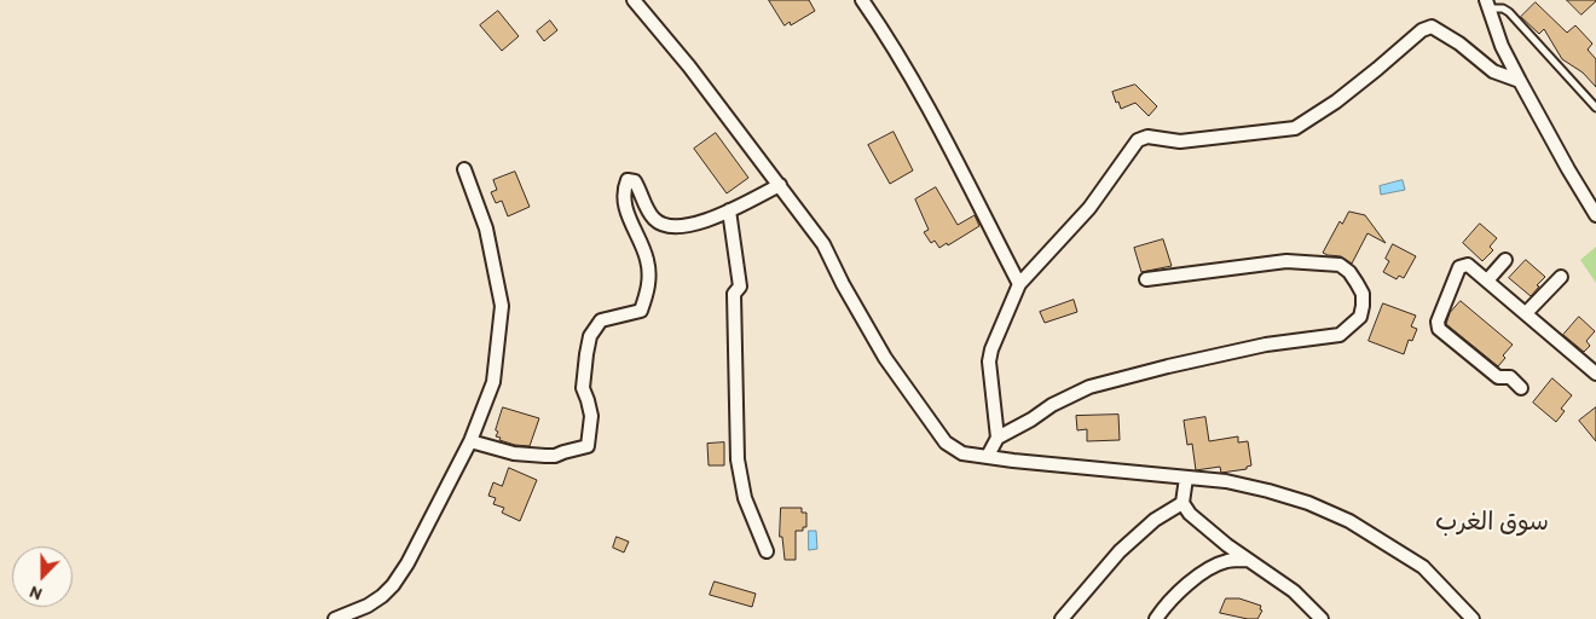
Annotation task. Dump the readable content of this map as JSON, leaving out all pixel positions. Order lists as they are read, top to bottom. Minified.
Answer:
{"districts":["سوق الغرب"],"north":"bottom"}
